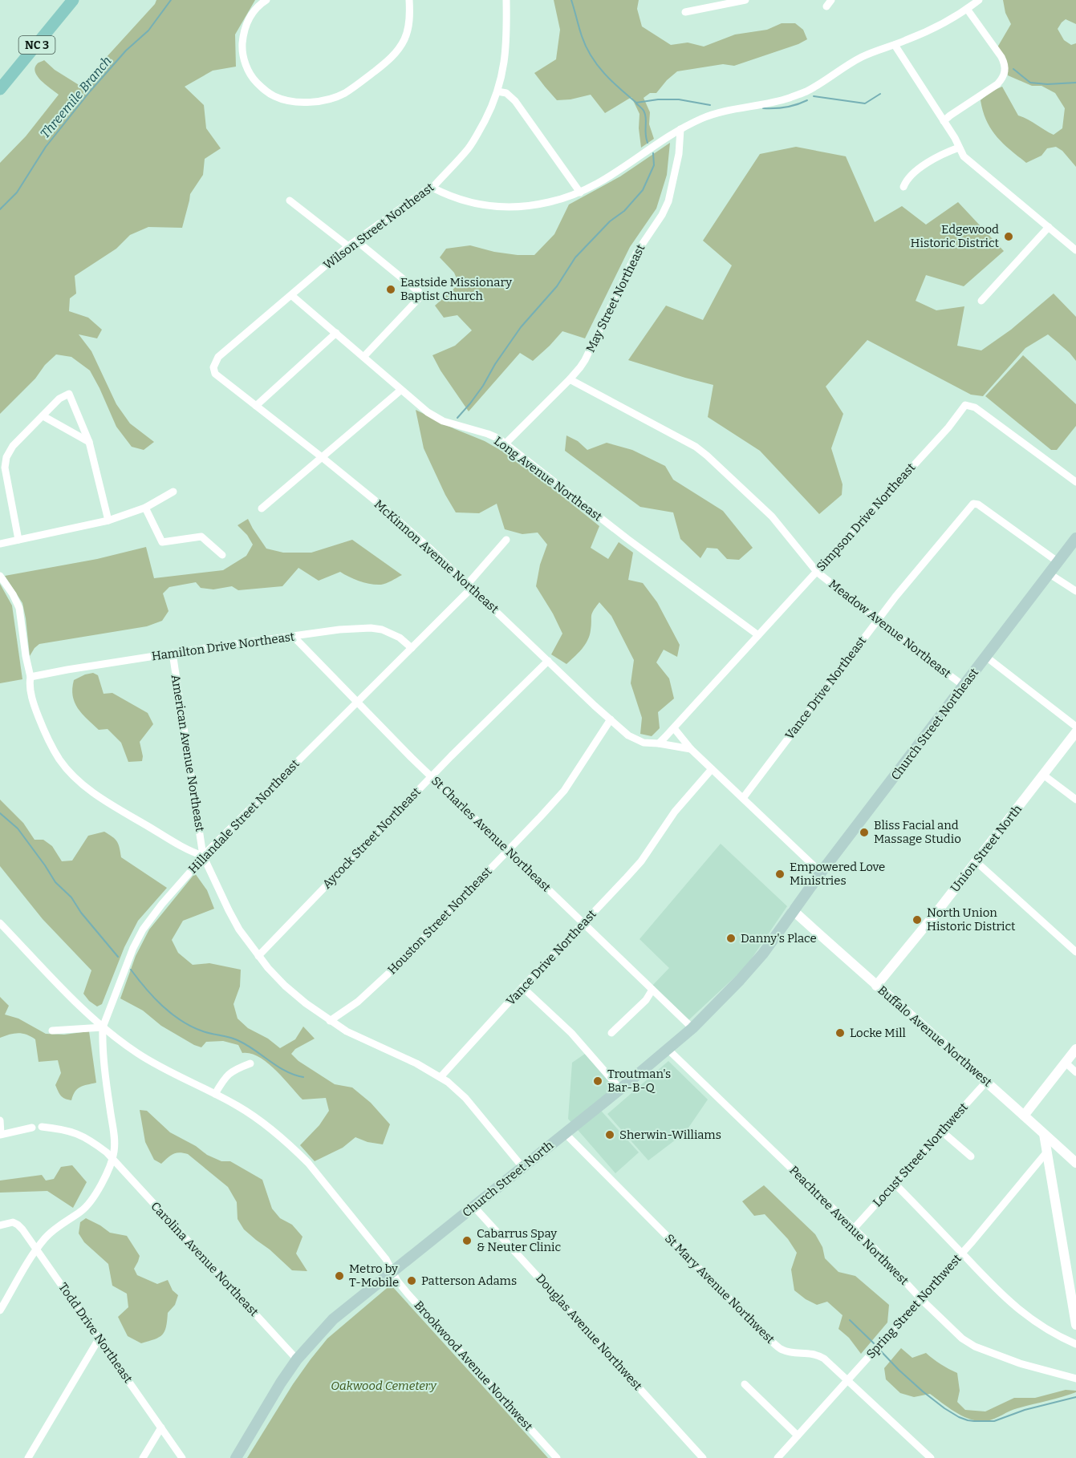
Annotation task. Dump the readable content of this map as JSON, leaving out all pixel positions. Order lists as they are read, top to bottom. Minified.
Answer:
{"streets":{"main road":["NC 3","Church Street Northeast","Church Street North"],"street":["Wilson Street Northeast","May Street Northeast","Long Avenue Northeast","Simpson Drive Northeast","McKinnon Avenue Northeast","Meadow Avenue Northeast","Hamilton Drive Northeast","Vance Drive Northeast","American Avenue Northeast","Hillandale Street Northeast","St Charles Avenue Northeast","Aycock Street Northeast","Union Street North","Houston Street Northeast","Buffalo Avenue Northwest","Locust Street Northwest","Peachtree Avenue Northwest","Carolina Avenue Northeast","St Mary Avenue Northwest","Spring Street Northwest","Douglas Avenue Northwest","Todd Drive Northeast","Brookwood Avenue Northwest"]},"crossings":[["Wilson Street Northeast","Long Avenue Northeast"],["Wilson Street Northeast","McKinnon Avenue Northeast"],["May Street Northeast","Long Avenue Northeast"],["May Street Northeast","Meadow Avenue Northeast"],["Long Avenue Northeast","Simpson Drive Northeast"],["Simpson Drive Northeast","Meadow Avenue Northeast"],["McKinnon Avenue Northeast","Hillandale Street Northeast"],["McKinnon Avenue Northeast","Aycock Street Northeast"],["McKinnon Avenue Northeast","Houston Street Northeast"],["Meadow Avenue Northeast","Vance Drive Northeast"],["Meadow Avenue Northeast","Church Street Northeast"],["Hamilton Drive Northeast","American Avenue Northeast"],["Hamilton Drive Northeast","Hillandale Street Northeast"],["Hamilton Drive Northeast","St Charles Avenue Northeast"],["Vance Drive Northeast","Church Street Northeast"],["Vance Drive Northeast","American Avenue Northeast"],["Vance Drive Northeast","St Charles Avenue Northeast"],["Church Street Northeast","Buffalo Avenue Northwest"],["Church Street Northeast","Church Street North"],["American Avenue Northeast","Hillandale Street Northeast"],["American Avenue Northeast","Aycock Street Northeast"],["American Avenue Northeast","Houston Street Northeast"],["American Avenue Northeast","Church Street North"],["Hillandale Street Northeast","St Charles Avenue Northeast"],["Hillandale Street Northeast","Carolina Avenue Northeast"],["Hillandale Street Northeast","Todd Drive Northeast"],["Hillandale Street Northeast","Brookwood Avenue Northwest"],["St Charles Avenue Northeast","Aycock Street Northeast"],["St Charles Avenue Northeast","Houston Street Northeast"],["St Charles Avenue Northeast","Church Street North"],["Union Street North","Buffalo Avenue Northwest"],["Buffalo Avenue Northwest","Locust Street Northwest"],["Buffalo Avenue Northwest","Church Street North"],["Locust Street Northwest","Peachtree Avenue Northwest"],["Church Street North","Peachtree Avenue Northwest"],["Church Street North","Carolina Avenue Northeast"],["Church Street North","St Mary Avenue Northwest"],["Church Street North","Douglas Avenue Northwest"],["Church Street North","Brookwood Avenue Northwest"],["Peachtree Avenue Northwest","Spring Street Northwest"],["St Mary Avenue Northwest","Spring Street Northwest"]],"water":["Threemile Branch"],"parks":["Oakwood Cemetery"],"places":["Edgewood Historic District","Eastside Missionary Baptist Church","Bliss Facial and Massage Studio","Empowered Love Ministries","North Union Historic District","Danny's Place","Locke Mill","Troutman's Bar-B-Q","Sherwin-Williams","Cabarrus Spay & Neuter Clinic","Metro by T-Mobile","Patterson Adams"]}
